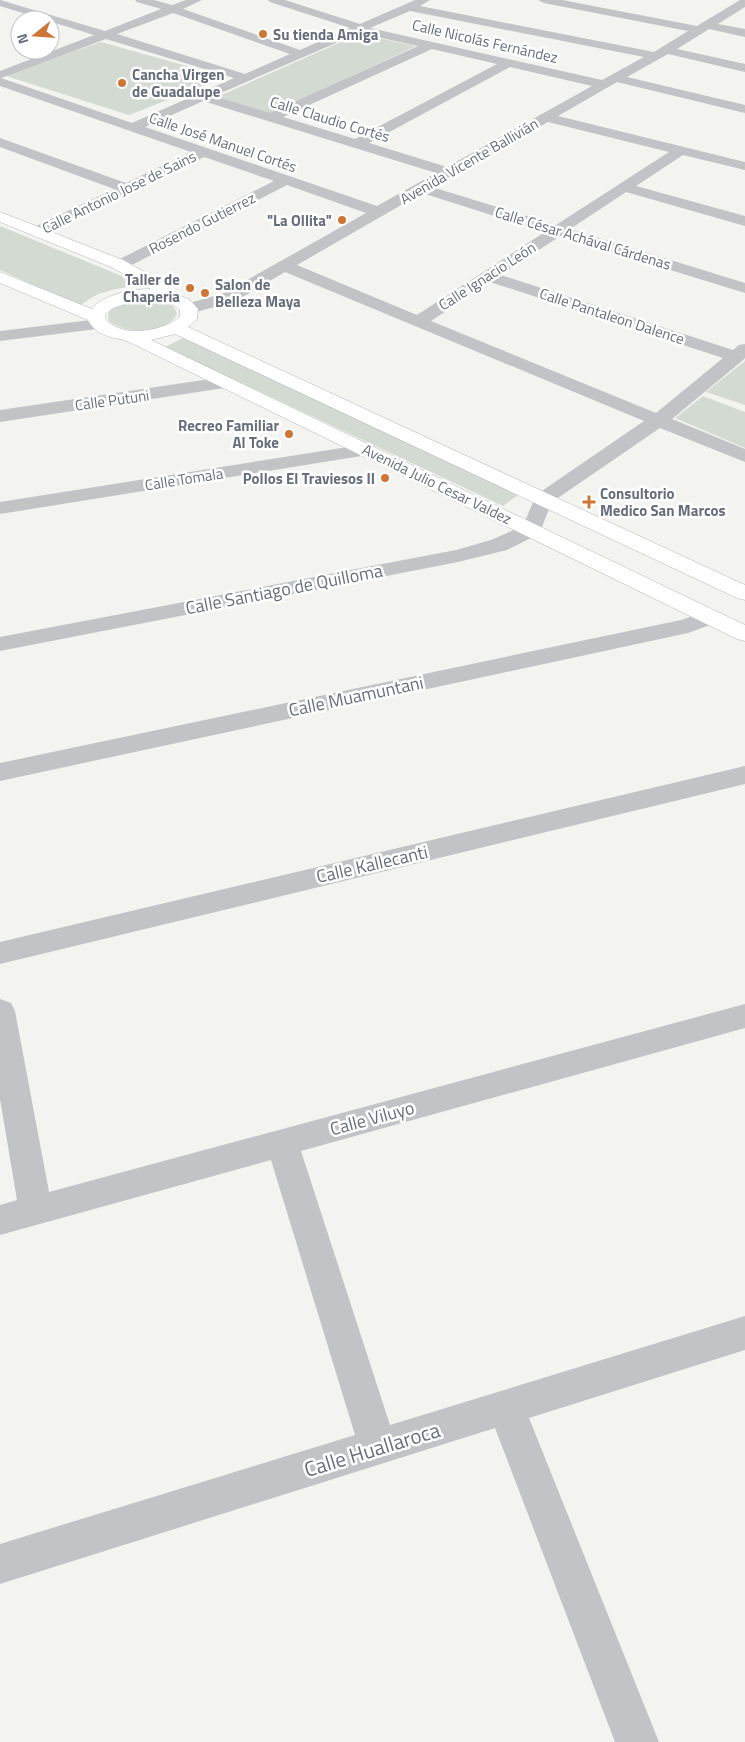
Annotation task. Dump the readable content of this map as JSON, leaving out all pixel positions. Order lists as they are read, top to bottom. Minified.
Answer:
{"streets":{"main road":["Avenida Julio Cesar Valdez"],"street":["Calle Nicolás Fernández","Calle Claudio Cortés","Calle José Manuel Cortés","Avenida Vicente Ballivián","Calle Antonio Jose de Sains","Rosendo Gutierrez","Calle César Achával Cárdenas","Calle Ignacio León","Calle Pantaleon Dalence","Calle Putuni","Calle Tomala","Calle Santiago de Quilloma","Calle Muamuntani","Calle Kallecanti","Calle Viluyo","Calle Huallaroca"]},"crossings":[["Calle Nicolás Fernández","Avenida Vicente Ballivián"],["Calle Claudio Cortés","Avenida Vicente Ballivián"],["Calle José Manuel Cortés","Avenida Vicente Ballivián"],["Calle José Manuel Cortés","Calle Antonio Jose de Sains"],["Calle José Manuel Cortés","Rosendo Gutierrez"],["Avenida Vicente Ballivián","Calle César Achával Cárdenas"],["Calle César Achával Cárdenas","Calle Ignacio León"],["Calle Ignacio León","Calle Pantaleon Dalence"],["Calle Putuni","Avenida Julio Cesar Valdez"],["Calle Tomala","Avenida Julio Cesar Valdez"],["Avenida Julio Cesar Valdez","Calle Santiago de Quilloma"],["Avenida Julio Cesar Valdez","Calle Muamuntani"]],"places":{"other":["Su tienda Amiga","Cancha Virgen de Guadalupe","\"La Ollita\"","Taller de Chaperia","Salon de Belleza Maya","Recreo Familiar Al Toke","Pollos El Traviesos II"],"health":["Consultorio Medico San Marcos"]},"north":"left"}
